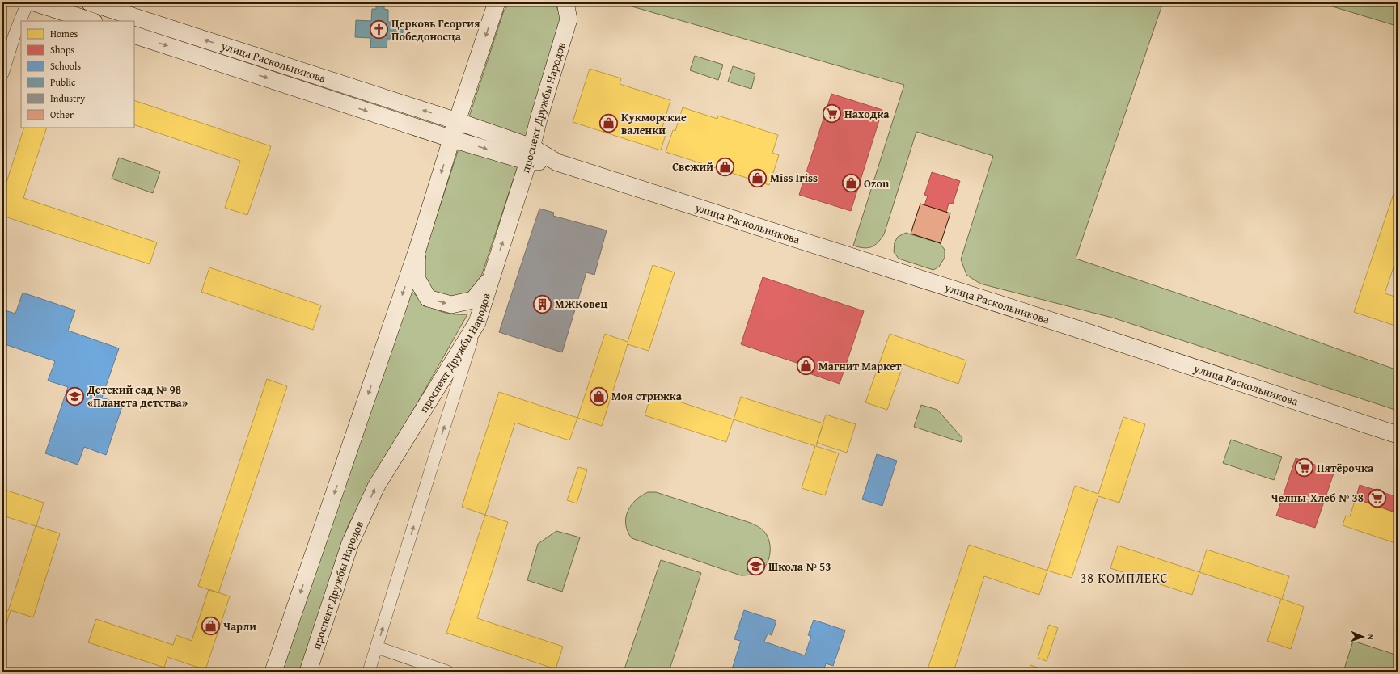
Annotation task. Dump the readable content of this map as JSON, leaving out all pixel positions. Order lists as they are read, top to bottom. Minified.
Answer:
{"streets":{"street":["улица Раскольникова","проспект Дружбы Народов"]},"crossings":[["улица Раскольникова","проспект Дружбы Народов"]],"districts":["38 КОМПЛЕКС"],"places":{"church":["Церковь Георгия Победоносца"],"supermarket":["Находка","Пятёрочка","Челны-Хлеб № 38"],"shop":["Кукморские валенки","Свежий","Miss Iriss","Ozon","Магнит Маркет","Моя стрижка","Чарли"],"building":["МЖКовец"],"school or university":["Детский сад № 98 «Планета детства»","Школа № 53"]},"legend":["Homes","Shops","Schools","Public","Industry","Other"],"north":"right"}
